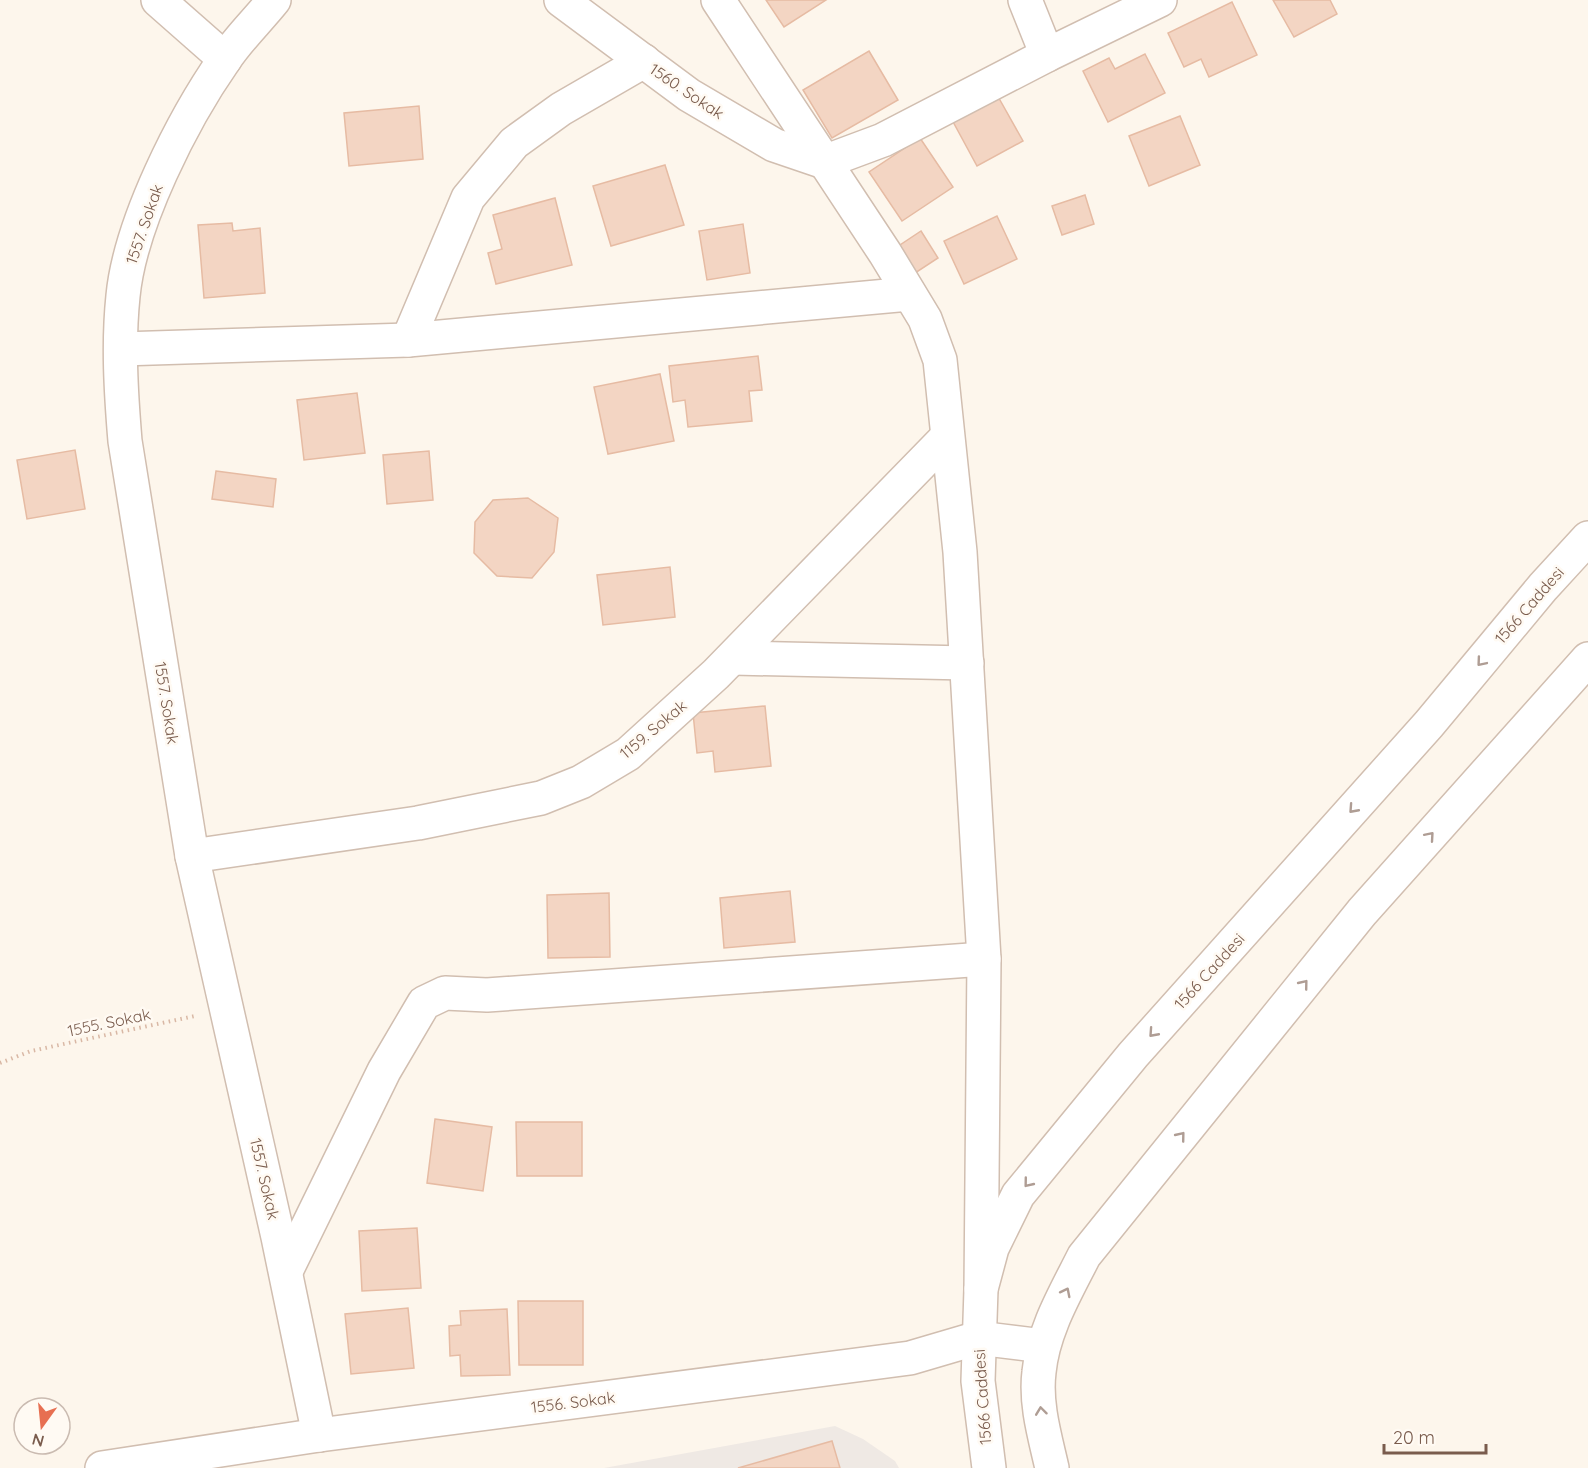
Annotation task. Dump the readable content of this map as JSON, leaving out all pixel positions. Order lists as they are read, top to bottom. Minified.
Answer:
{"streets":{"street":["1560. Sokak","1557. Sokak","1566 Caddesi","1159. Sokak","1556. Sokak"],"path":["1555. Sokak"]},"crossings":[["1557. Sokak","1159. Sokak"],["1557. Sokak","1555. Sokak"],["1557. Sokak","1556. Sokak"],["1566 Caddesi","1556. Sokak"]],"scale_bar":"20 m","north":"bottom"}
